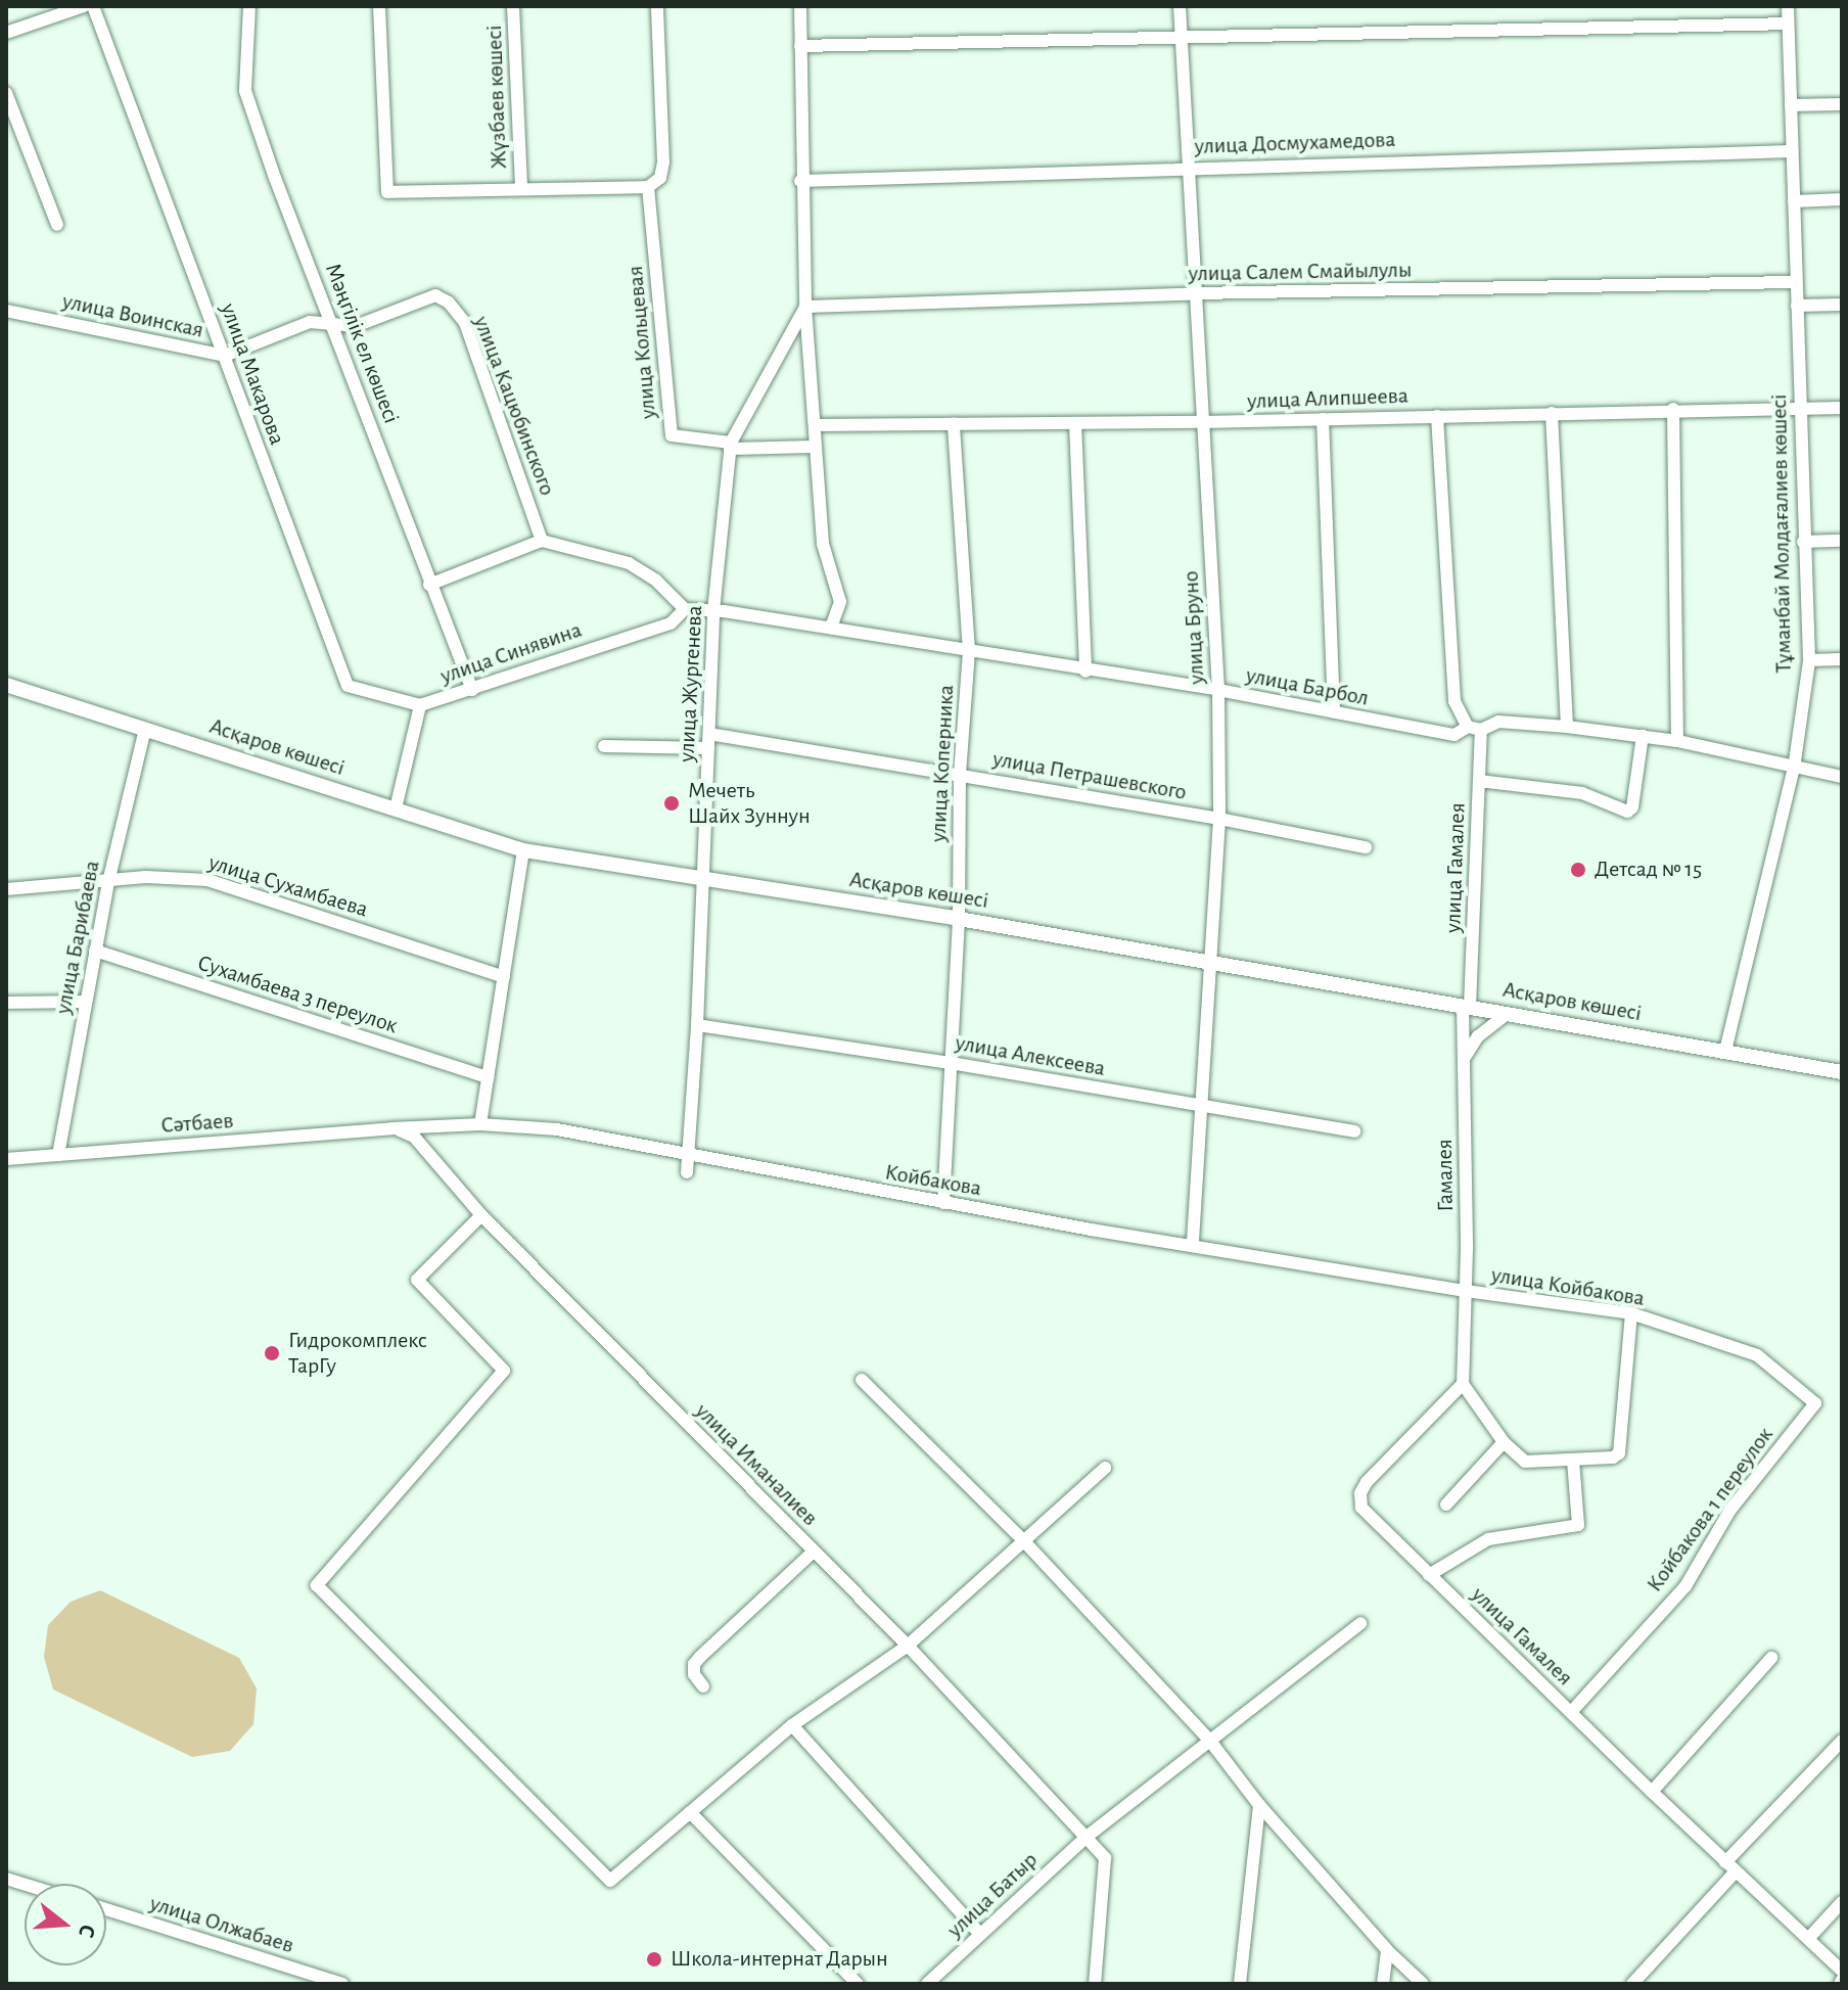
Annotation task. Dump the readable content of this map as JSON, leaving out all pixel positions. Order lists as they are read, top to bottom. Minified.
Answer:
{"streets":{"main road":["Асқаров көшесі"],"street":["Жүзбаев көшесі","улица Досмухамедова","улица Салем Смайылулы","улица Воинская","улица Кольцевая","Мәңгілік ел көшесі","улица Макарова","улица Алипшеева","улица Кацюбинского","Тұманбай Молдағалиев көшесі","улица Бруно","улица Синявина","улица Жургенева","улица Барбол","улица Коперника","улица Петрашевского","улица Гамалея","улица Сухамбаева","улица Барибаева","Сухамбаева 3 переулок","улица Алексеева","Сәтбаев","Гамалея","Койбакова","улица Койбакова","улица Иманалиев","Койбакова 1 переулок","улица Батыр","улица Олжабаев"]},"crossings":[["улица Досмухамедова","Тұманбай Молдағалиев көшесі"],["улица Досмухамедова","улица Бруно"],["улица Салем Смайылулы","Тұманбай Молдағалиев көшесі"],["улица Салем Смайылулы","улица Бруно"],["улица Воинская","Мәңгілік ел көшесі"],["улица Воинская","улица Макарова"],["улица Воинская","улица Кацюбинского"],["улица Кольцевая","улица Жургенева"],["Мәңгілік ел көшесі","улица Синявина"],["улица Макарова","улица Синявина"],["улица Алипшеева","Тұманбай Молдағалиев көшесі"],["улица Алипшеева","улица Бруно"],["улица Алипшеева","улица Коперника"],["Тұманбай Молдағалиев көшесі","улица Барбол"],["Тұманбай Молдағалиев көшесі","Асқаров көшесі"],["улица Бруно","улица Барбол"],["улица Бруно","Асқаров көшесі"],["улица Бруно","улица Петрашевского"],["улица Бруно","улица Алексеева"],["улица Бруно","Койбакова"],["улица Синявина","Асқаров көшесі"],["улица Жургенева","улица Барбол"],["улица Жургенева","Асқаров көшесі"],["улица Жургенева","улица Петрашевского"],["улица Жургенева","улица Алексеева"],["улица Жургенева","Койбакова"],["улица Барбол","улица Коперника"],["улица Барбол","улица Гамалея"],["Асқаров көшесі","улица Коперника"],["Асқаров көшесі","улица Гамалея"],["Асқаров көшесі","улица Барибаева"],["улица Коперника","улица Петрашевского"],["улица Коперника","улица Алексеева"],["улица Коперника","Койбакова"],["улица Гамалея","Гамалея"],["улица Гамалея","Койбакова 1 переулок"],["улица Сухамбаева","улица Барибаева"],["улица Барибаева","Сухамбаева 3 переулок"],["улица Барибаева","Сәтбаев"],["Сәтбаев","Койбакова"],["Сәтбаев","улица Иманалиев"],["Гамалея","Койбакова"],["Гамалея","улица Койбакова"],["Койбакова","улица Койбакова"],["Койбакова","улица Иманалиев"],["улица Койбакова","Койбакова 1 переулок"],["улица Иманалиев","улица Батыр"]],"places":["Мечеть Шайх Зуннун","Детсад № 15","Гидрокомплекс ТарГу","Школа-интернат Дарын"],"north":"right"}
